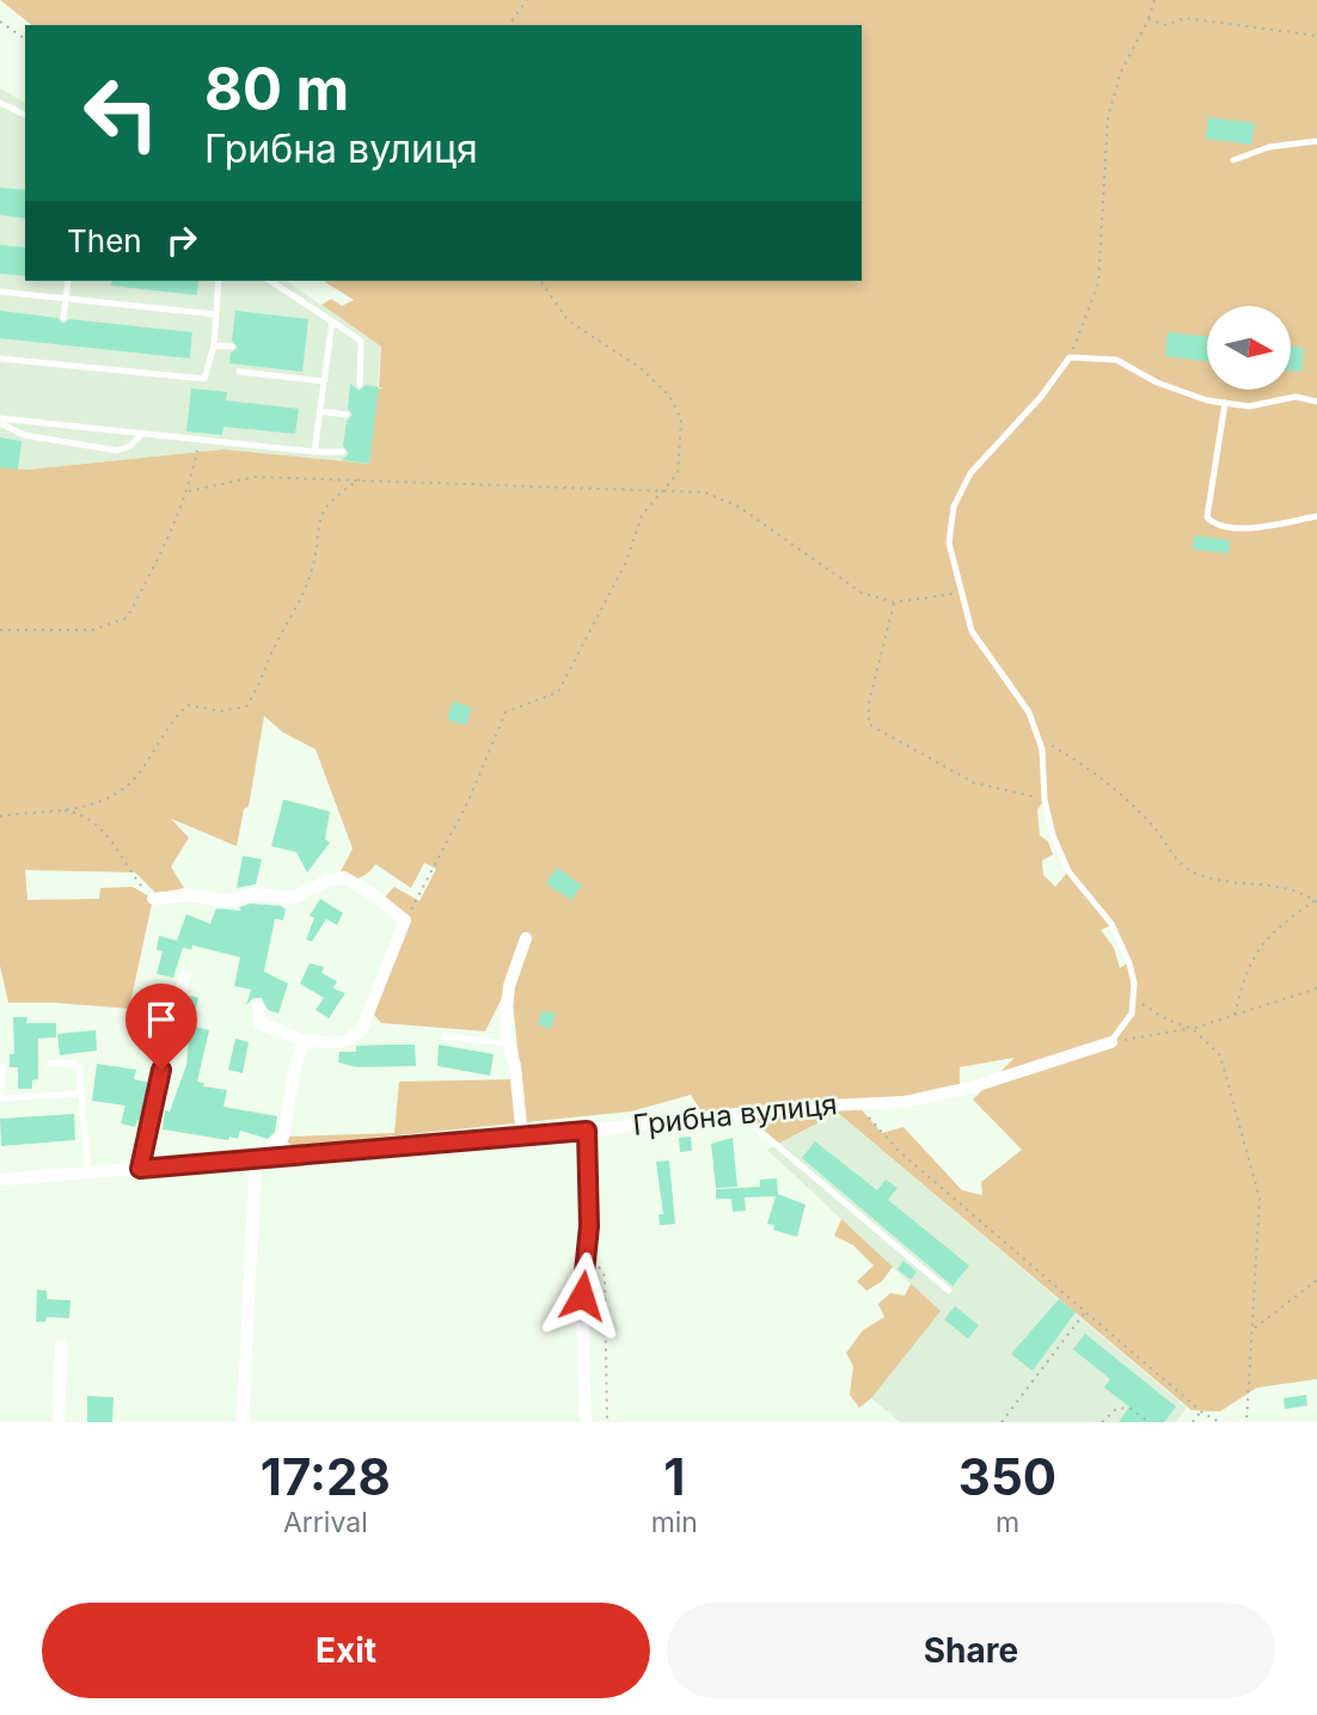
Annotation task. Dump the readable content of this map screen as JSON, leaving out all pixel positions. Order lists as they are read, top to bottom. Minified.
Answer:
{"streets":{"street":["Грибна вулиця"]},"north":"right","page":{"turn":["80 m","Грибна вулиця"],"then":"Then","eta":["17:28","Arrival","1","min","350","m"],"buttons":["Exit","Share"]}}
